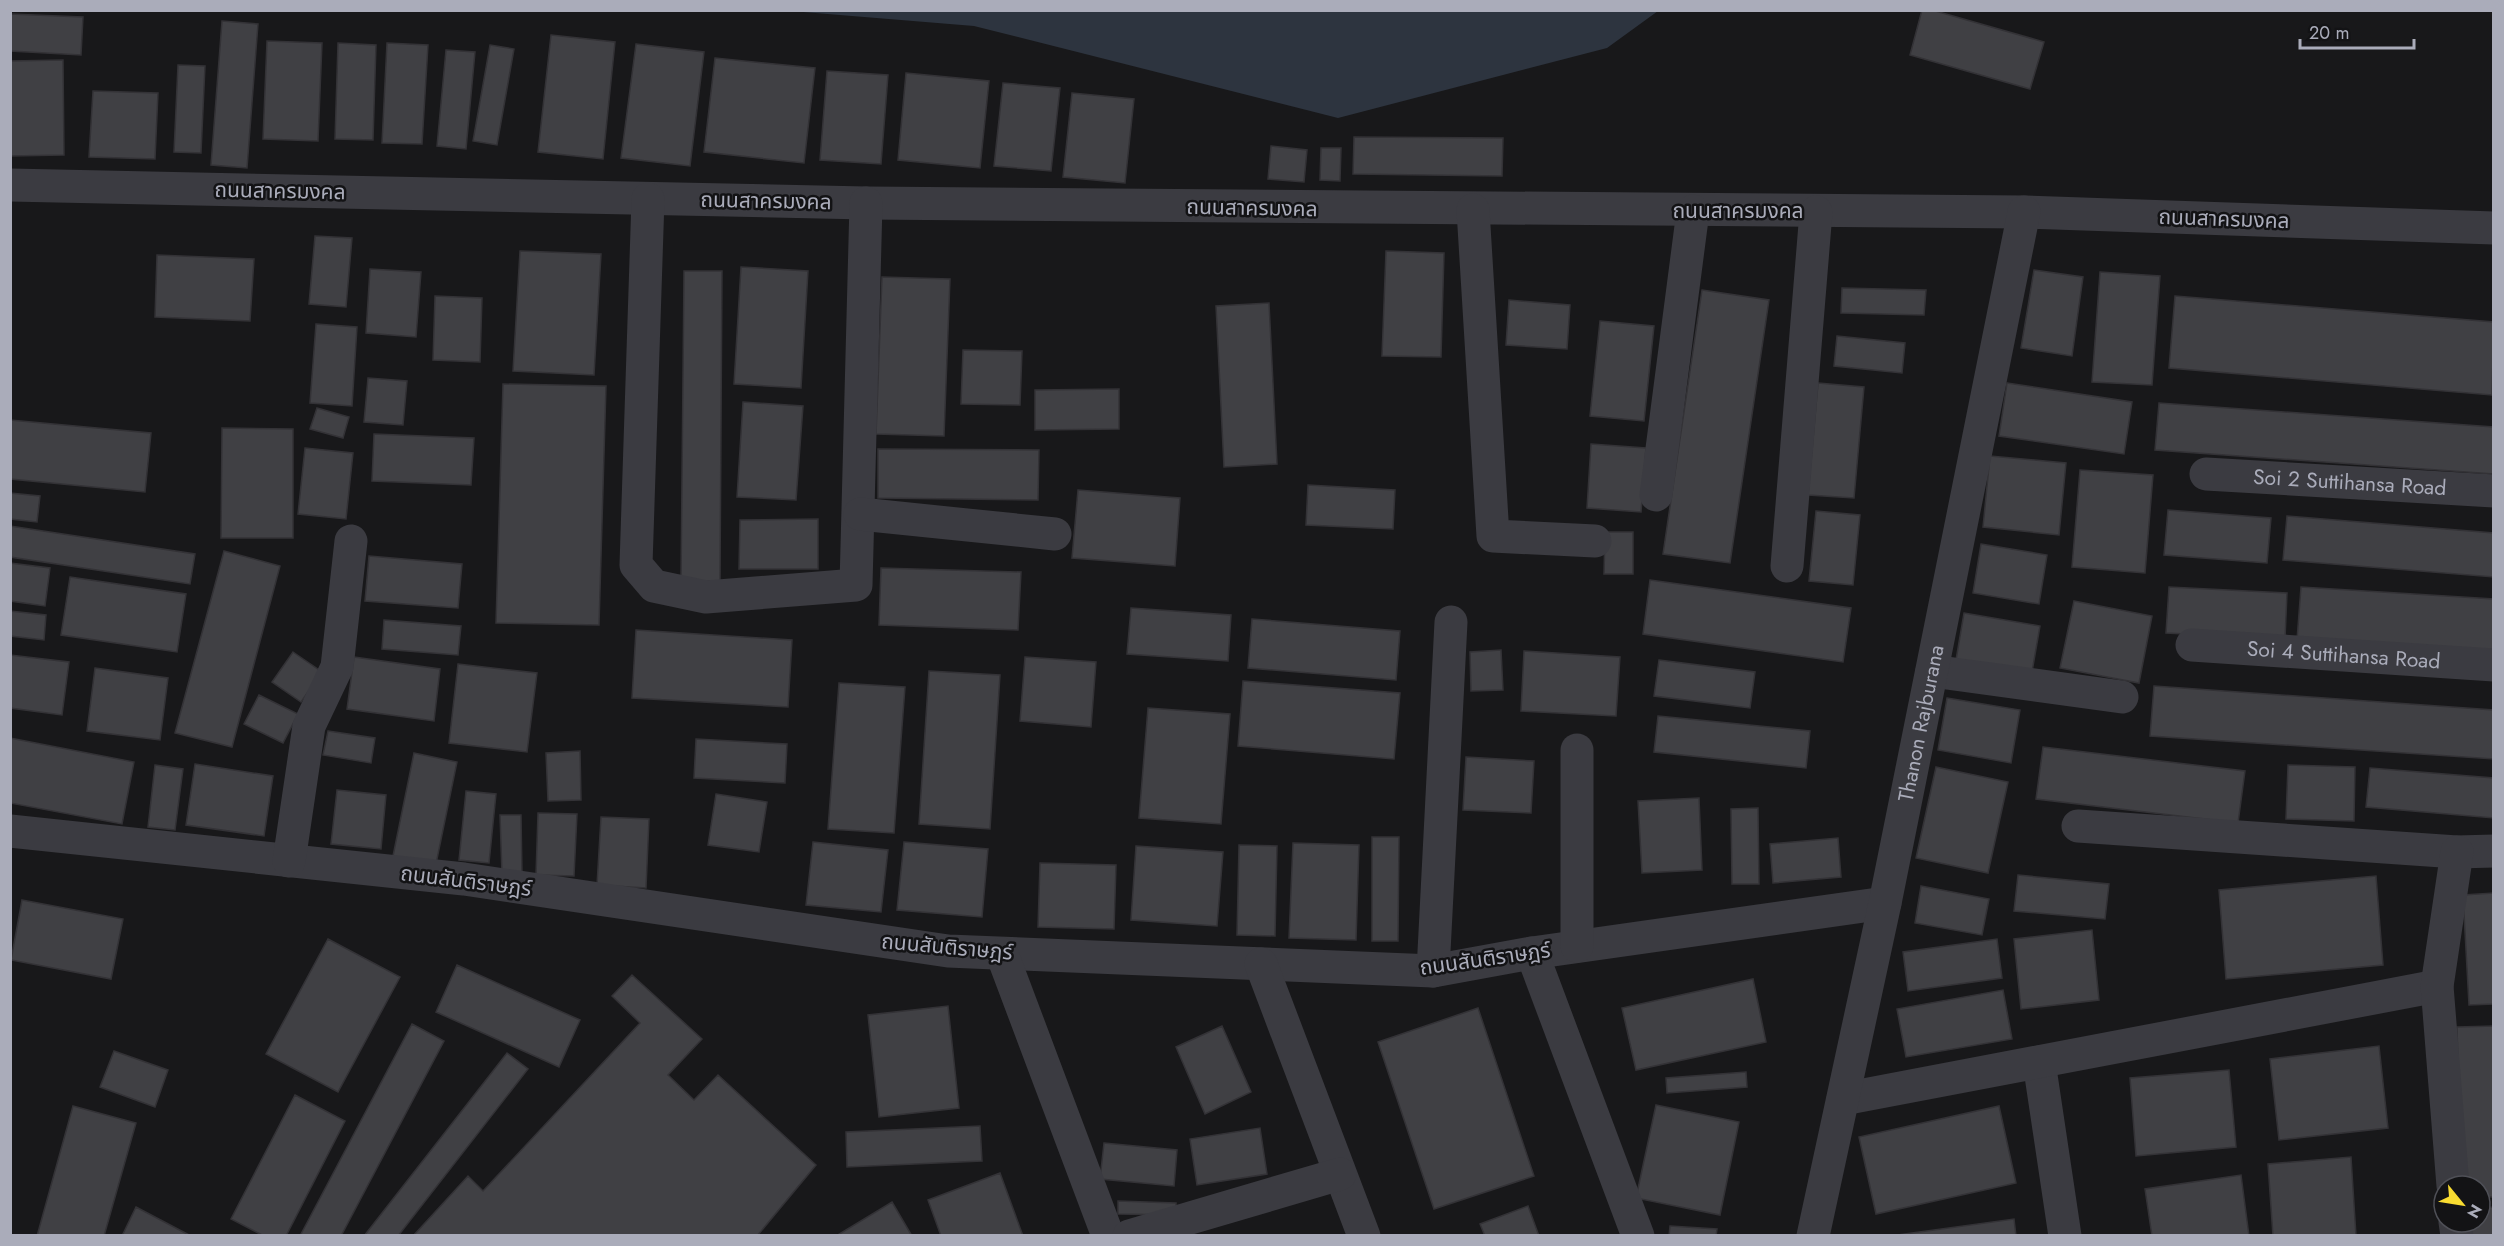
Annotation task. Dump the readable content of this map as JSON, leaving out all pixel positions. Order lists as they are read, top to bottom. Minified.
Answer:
{"streets":{"street":["ถนนสาครมงคล","Soi 2 Suttihansa Road","Soi 4 Suttihansa Road","Thanon Rajburana","ถนนสันติราษฎร์"]},"crossings":[["ถนนสาครมงคล","Thanon Rajburana"],["Thanon Rajburana","ถนนสันติราษฎร์"]],"scale_bar":"20 m","north":"bottom right"}
